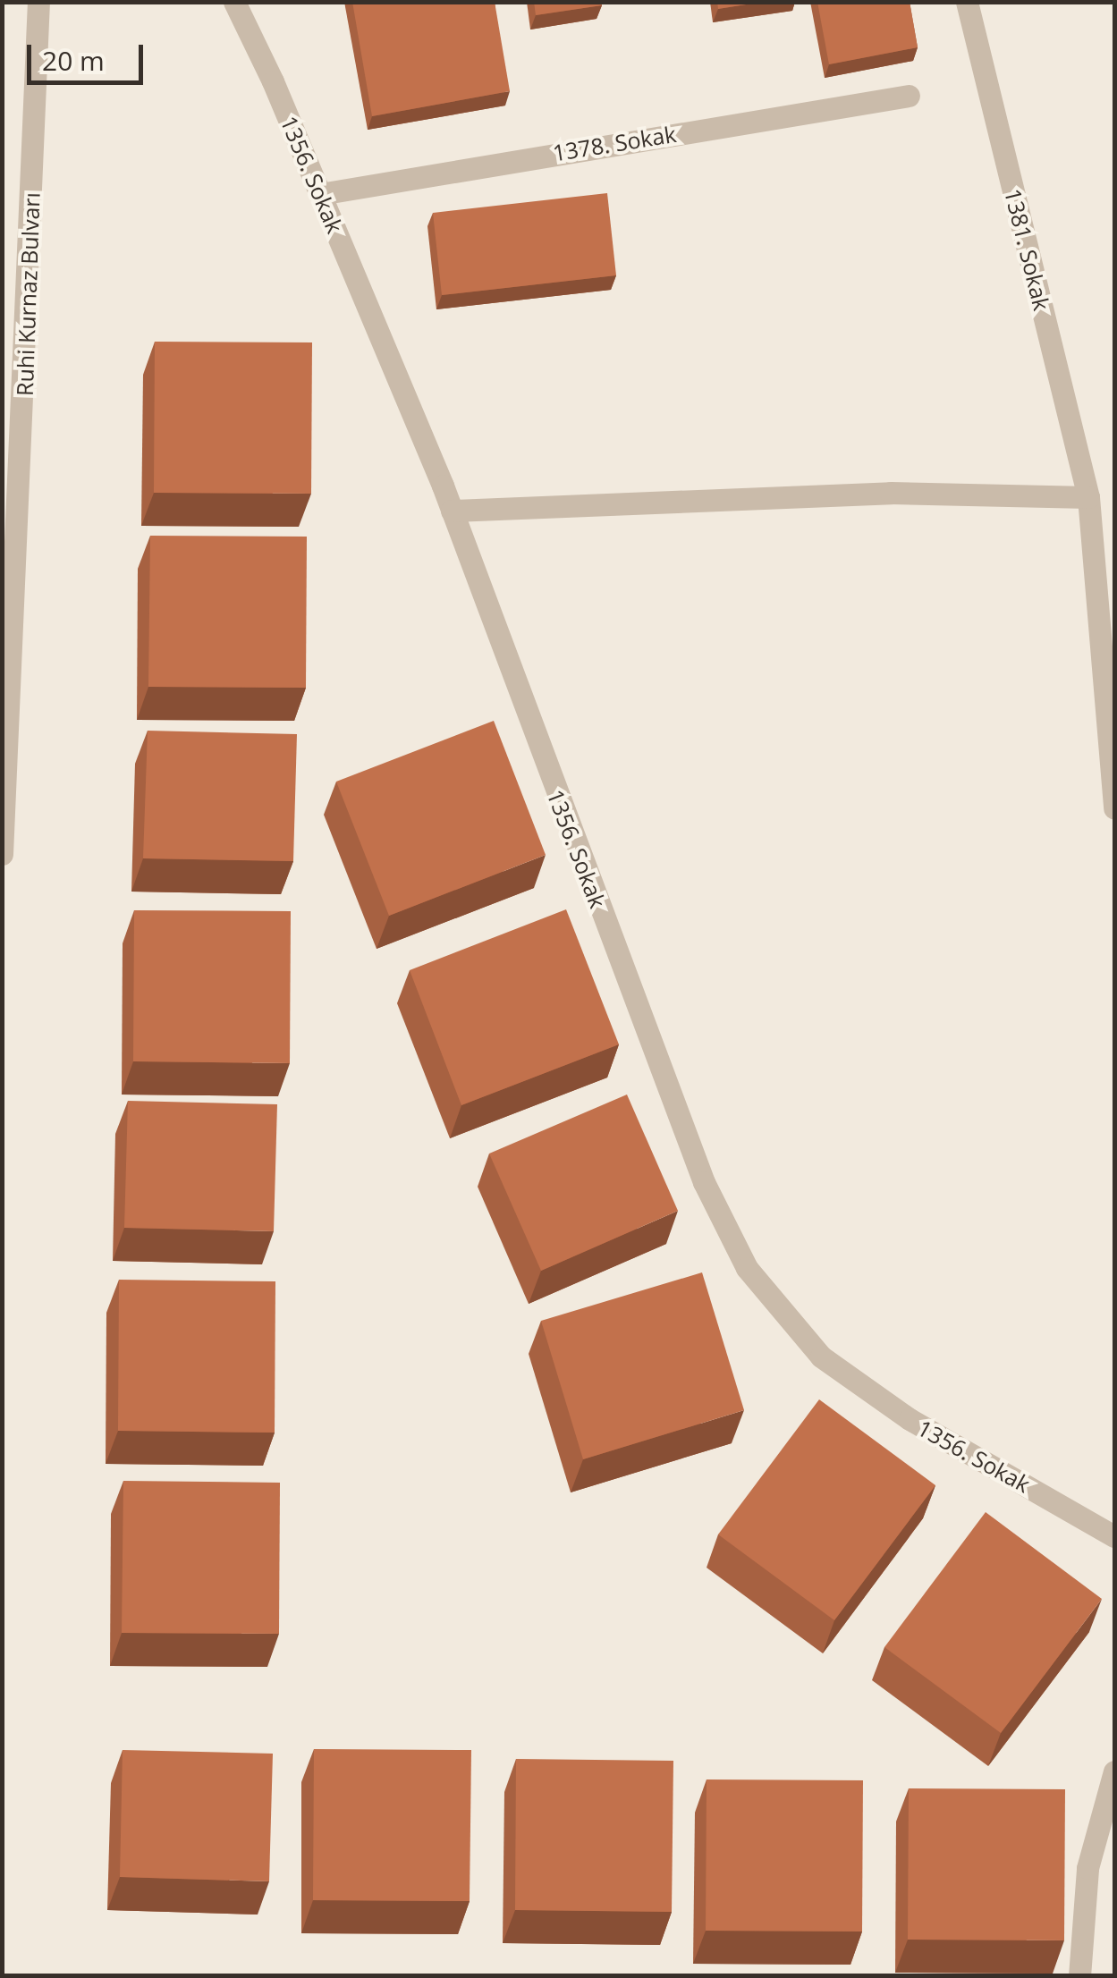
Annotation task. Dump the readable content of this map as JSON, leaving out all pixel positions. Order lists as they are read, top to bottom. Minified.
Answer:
{"streets":{"street":["1378. Sokak","1356. Sokak","1381. Sokak","Ruhi Kurnaz Bulvarı"]},"crossings":[["1378. Sokak","1356. Sokak"]],"scale_bar":"20 m"}
